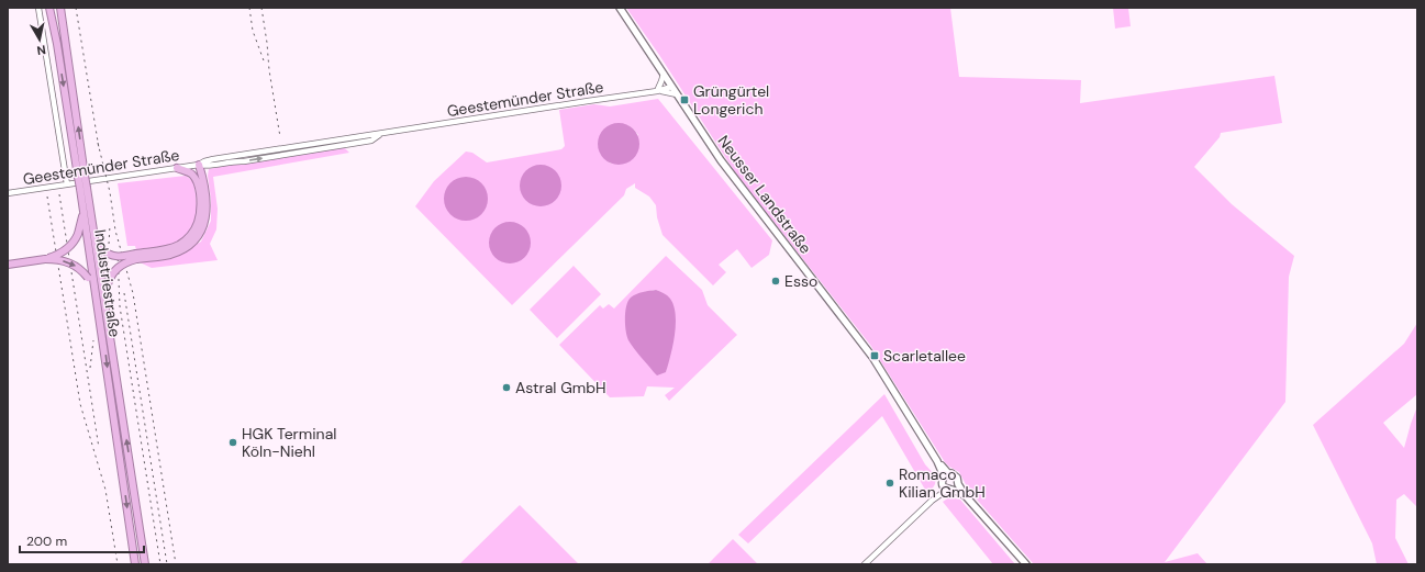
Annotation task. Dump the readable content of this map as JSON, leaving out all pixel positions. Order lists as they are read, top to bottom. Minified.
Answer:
{"streets":{"highway":["Industriestraße"],"main road":["Neusser Landstraße"],"street":["Geestemünder Straße"]},"crossings":[["Geestemünder Straße","Neusser Landstraße"]],"places":{"transit":["Grüngürtel Longerich","Scarletallee"],"other":["Esso","Astral GmbH","HGK Terminal Köln-Niehl","Romaco Kilian GmbH"]},"scale_bar":"200 m","north":"bottom"}
